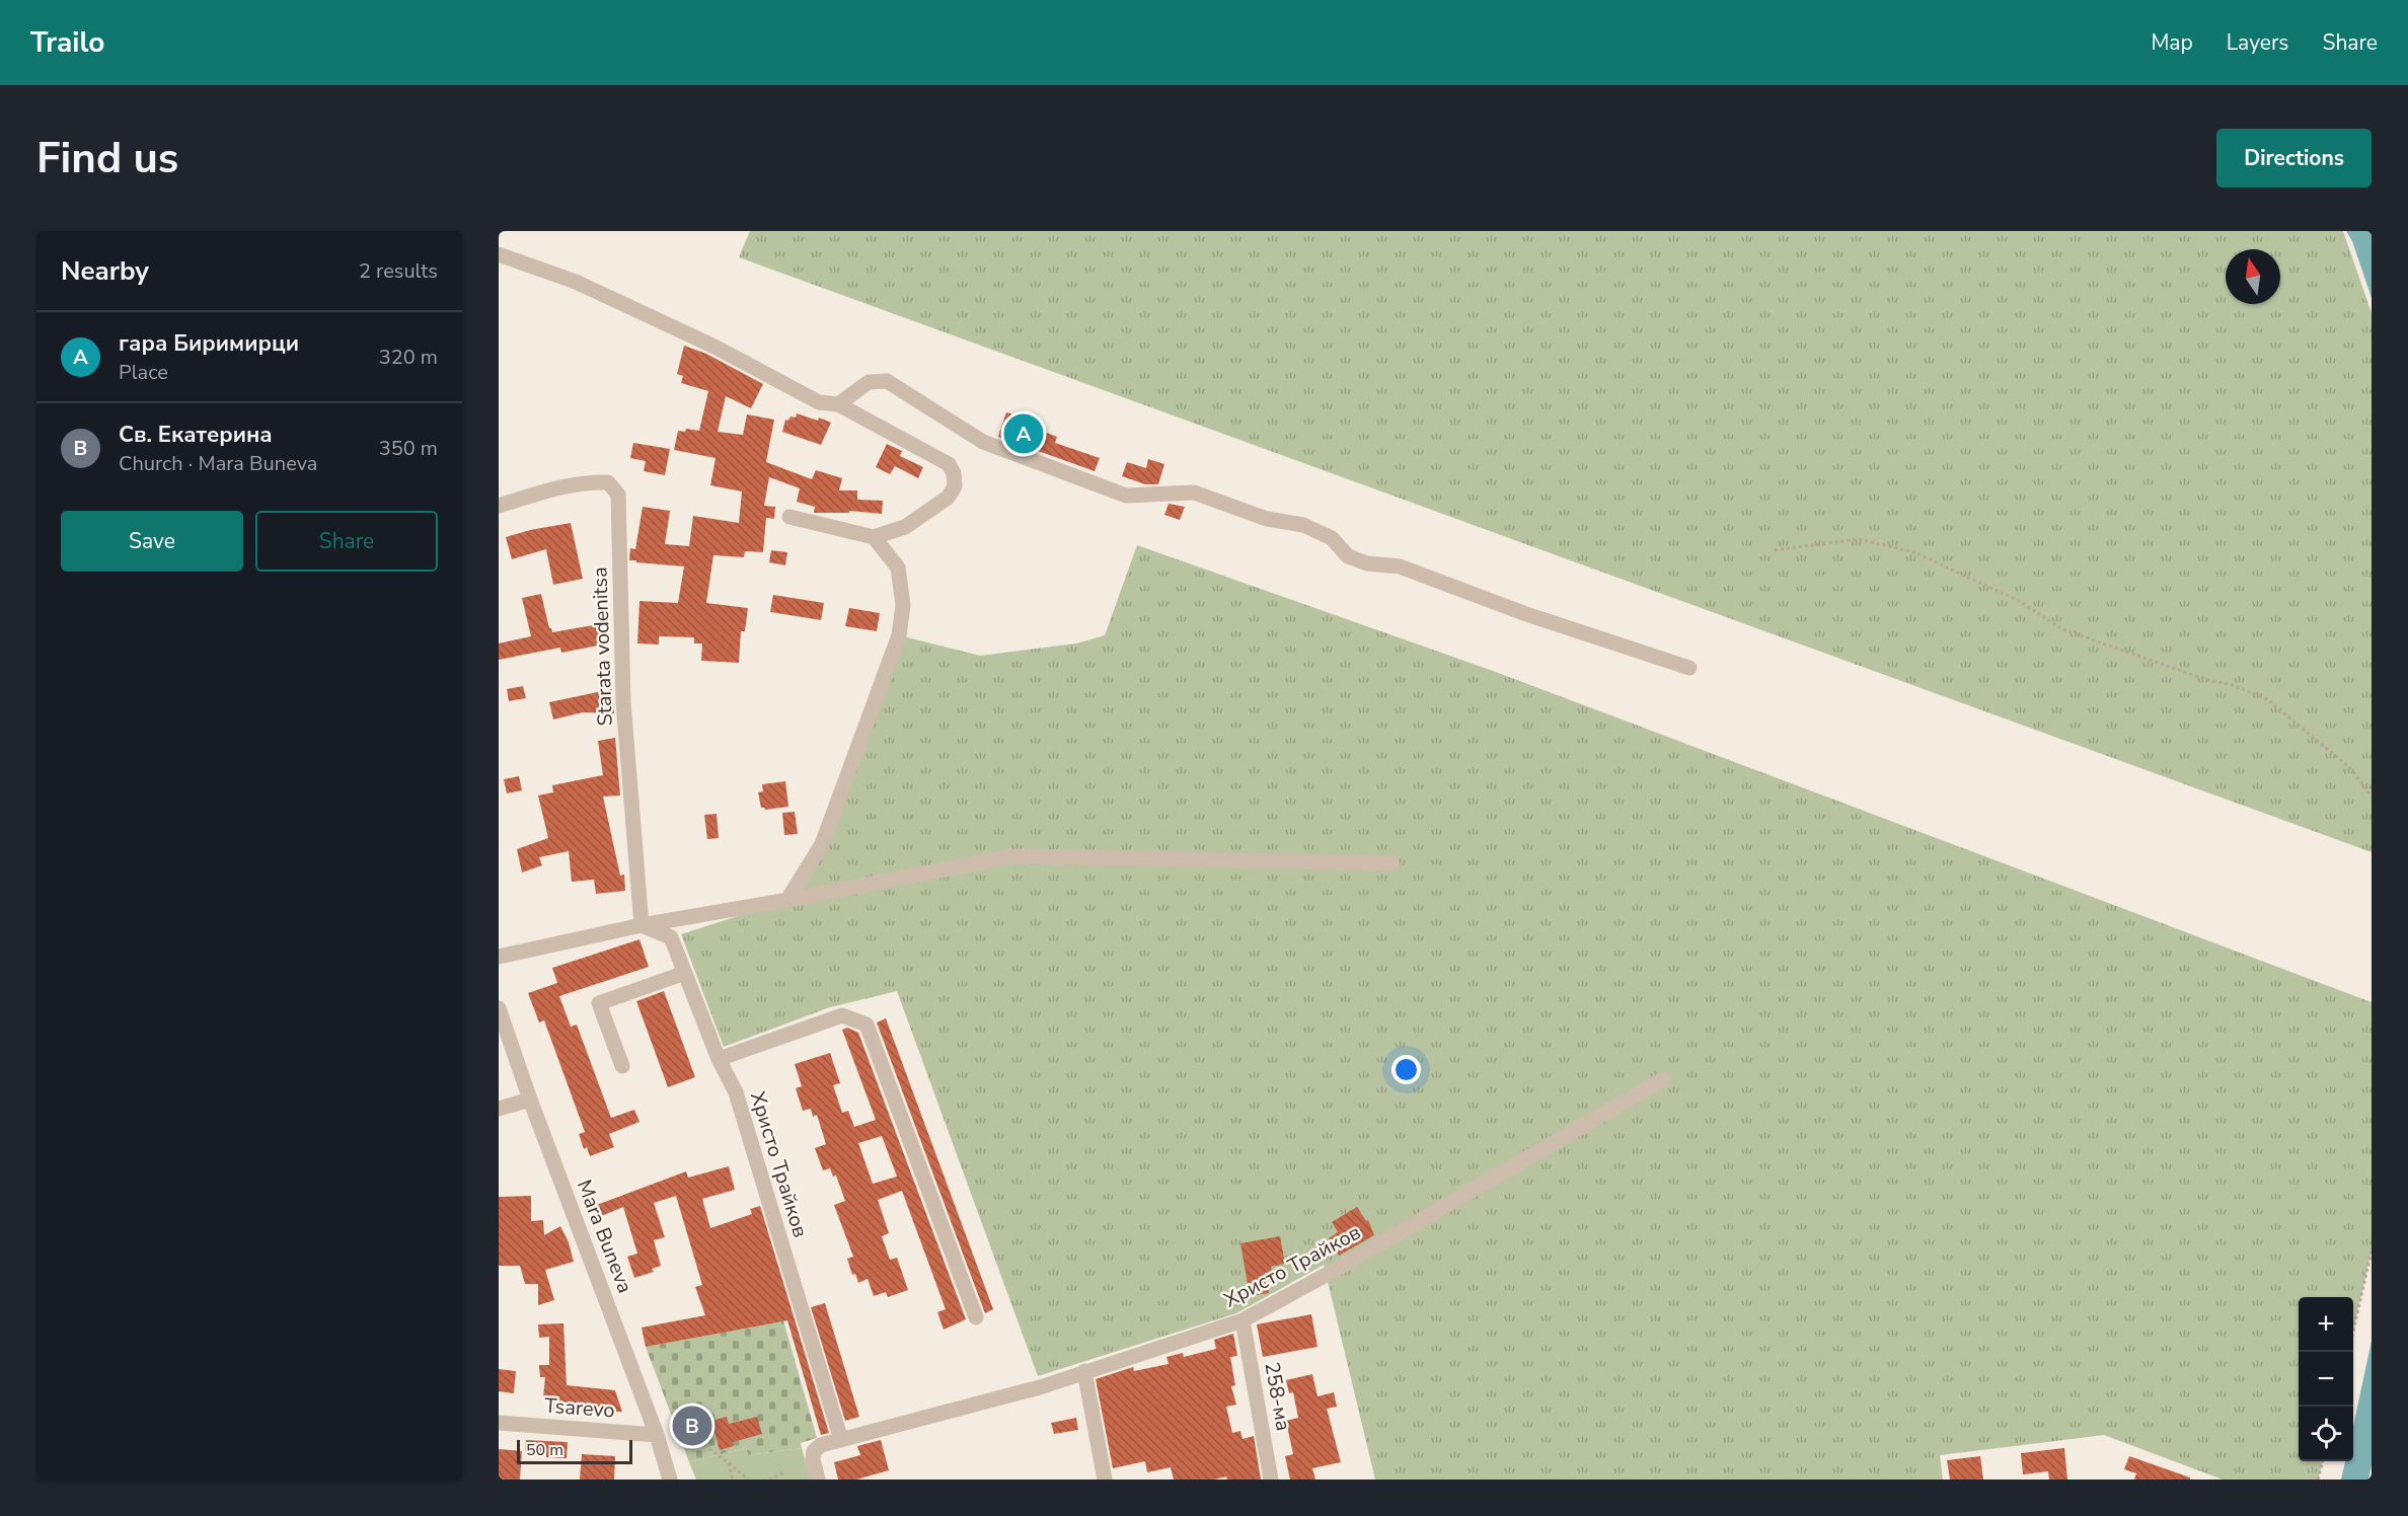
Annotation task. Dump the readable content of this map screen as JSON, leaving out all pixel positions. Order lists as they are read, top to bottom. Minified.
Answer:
{"streets":{"street":["Starata vodenitsa","Христо Трайков","Mara Buneva","258-ма","Tsarevo"]},"crossings":[["Starata vodenitsa","Христо Трайков"],["Христо Трайков","258-ма"],["Mara Buneva","Tsarevo"]],"scale_bar":"50 m","north":"top","page":{"header":"Trailo","nav":["Map","Layers","Share"],"buttons":["Directions",["Save","Share"]],"title":"Find us","heading":["Nearby","2 results"],"list":[{"mark":"A","name":"гара Биримирци","note":"Place","value":"320 m"},{"mark":"B","name":"Св. Екатерина","note":"Church · Mara Buneva","value":"350 m"}],"pins":["A","B"],"map_buttons":["+","−"],"scale":"50 m"}}
